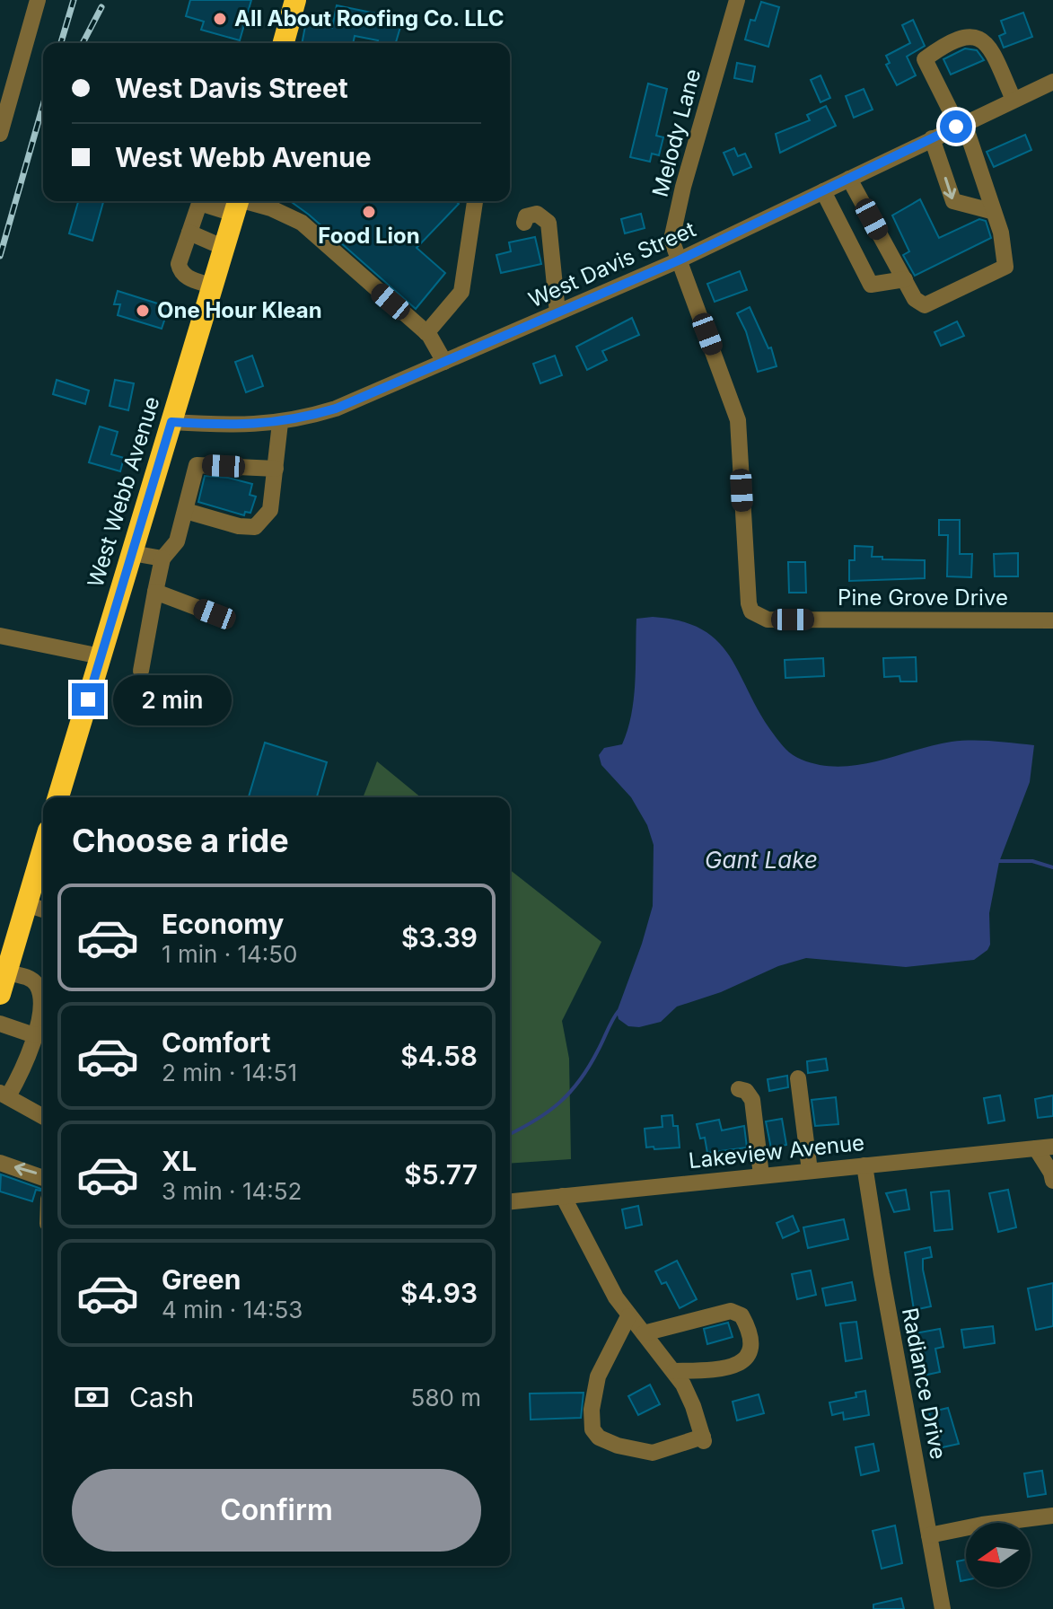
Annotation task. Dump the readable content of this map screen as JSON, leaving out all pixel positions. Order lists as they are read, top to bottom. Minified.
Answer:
{"streets":{"highway":["West Webb Avenue"],"street":["Melody Lane","West Davis Street","Pine Grove Drive","Lakeview Avenue","Radiance Drive"]},"crossings":[["Melody Lane","West Davis Street"],["Melody Lane","Pine Grove Drive"],["West Davis Street","West Webb Avenue"],["Lakeview Avenue","Radiance Drive"]],"water":["Gant Lake"],"places":["All About Roofing Co. LLC","Food Lion","One Hour Klean"],"north":"left","page":{"banner":["West Davis Street","West Webb Avenue"],"bubble":"2 min","heading":"Choose a ride","list":[{"name":"Economy","note":"1 min · 14:50","value":"$3.39"},{"name":"Comfort","note":"2 min · 14:51","value":"$4.58"},{"name":"XL","note":"3 min · 14:52","value":"$5.77"},{"name":"Green","note":"4 min · 14:53","value":"$4.93"}],"pay":["Cash","580 m"],"buttons":"Confirm"}}
